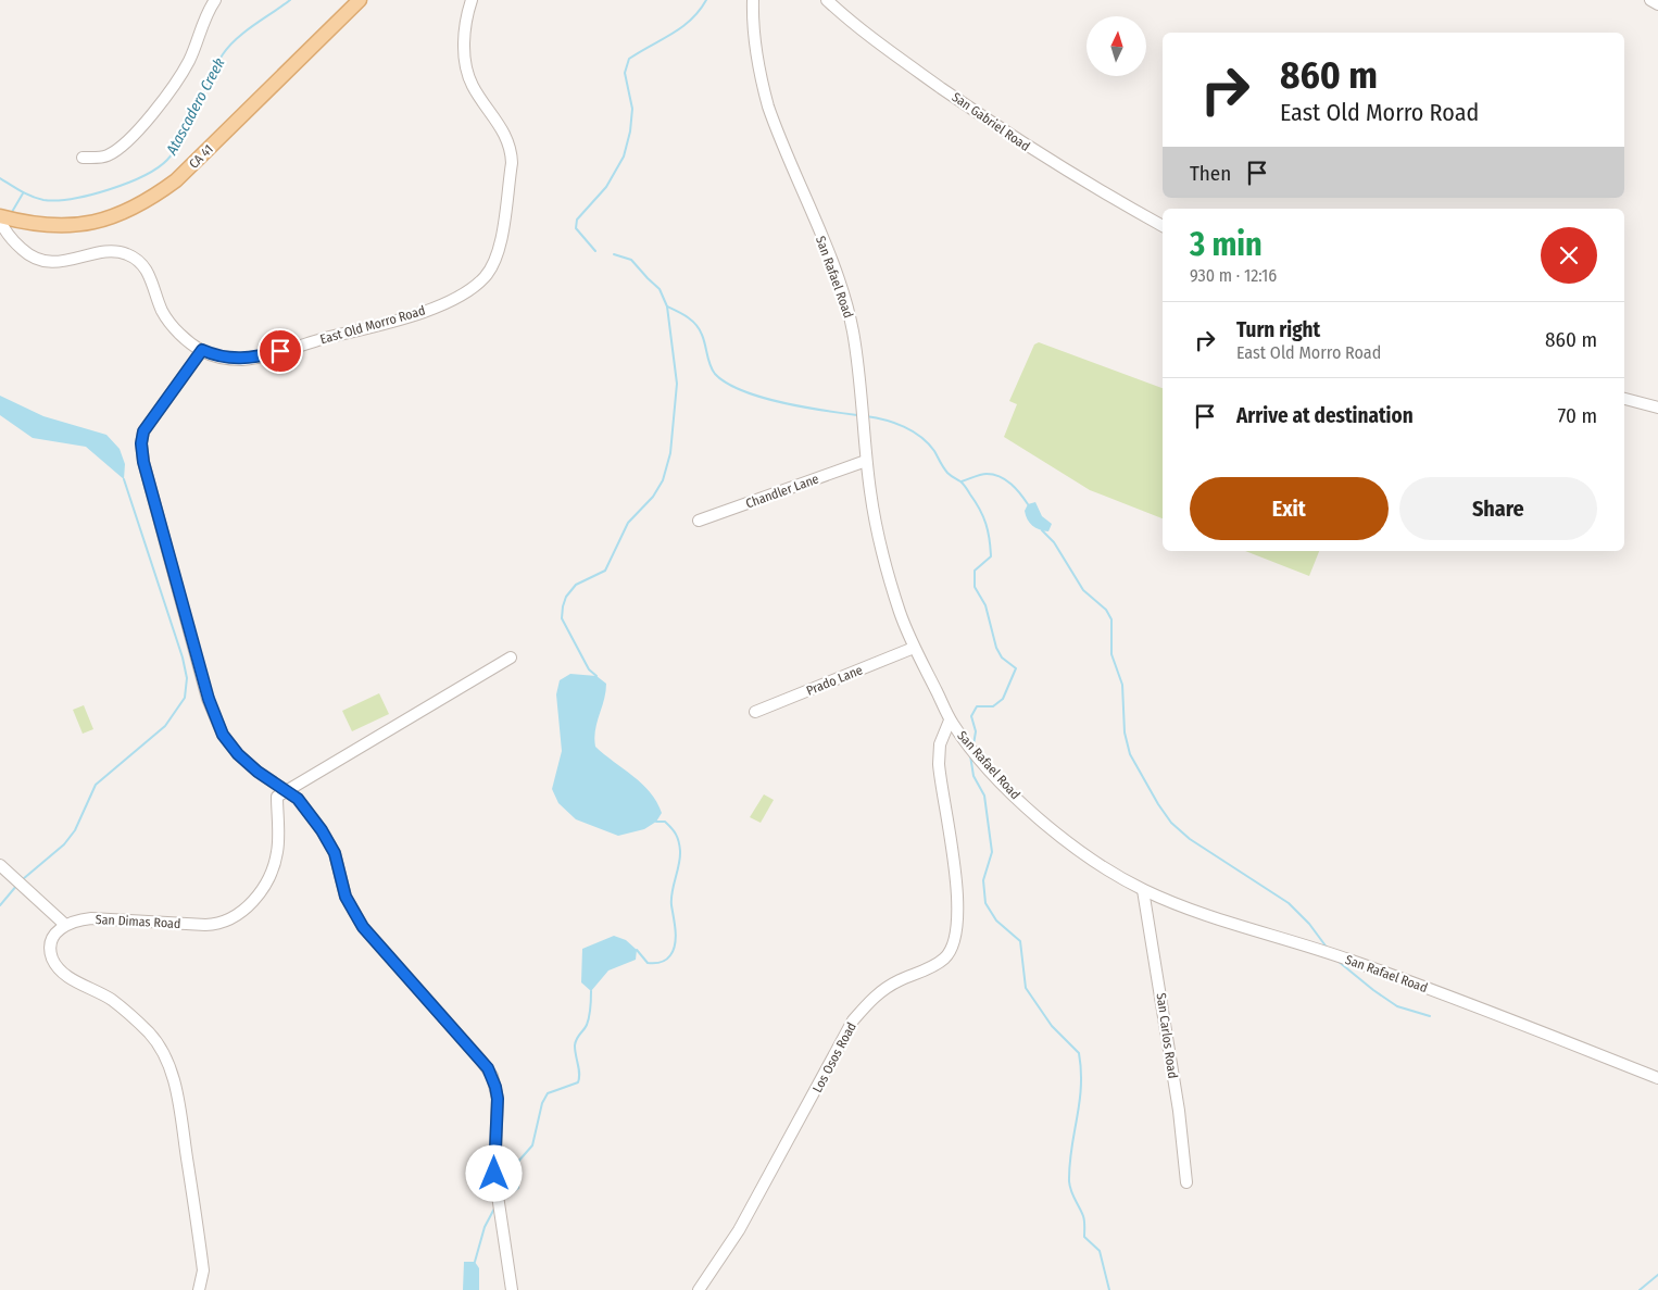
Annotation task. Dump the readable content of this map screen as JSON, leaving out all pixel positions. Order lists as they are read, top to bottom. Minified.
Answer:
{"streets":{"main road":["CA 41"],"street":["San Gabriel Road","San Rafael Road","East Old Morro Road","Chandler Lane","Prado Lane","San Dimas Road","San Carlos Road","Los Osos Road"]},"crossings":[["CA 41","East Old Morro Road"],["San Rafael Road","Chandler Lane"],["San Rafael Road","Prado Lane"],["San Rafael Road","San Carlos Road"],["San Rafael Road","Los Osos Road"]],"water":["Atascadero Creek"],"north":"top","page":{"turn":["860 m","East Old Morro Road"],"then":"Then","heading":["3 min","930 m · 12:16"],"list":[{"name":"Turn right","note":"East Old Morro Road","value":"860 m"},{"name":"Arrive at destination","value":"70 m"}],"buttons":["Exit","Share"]}}
